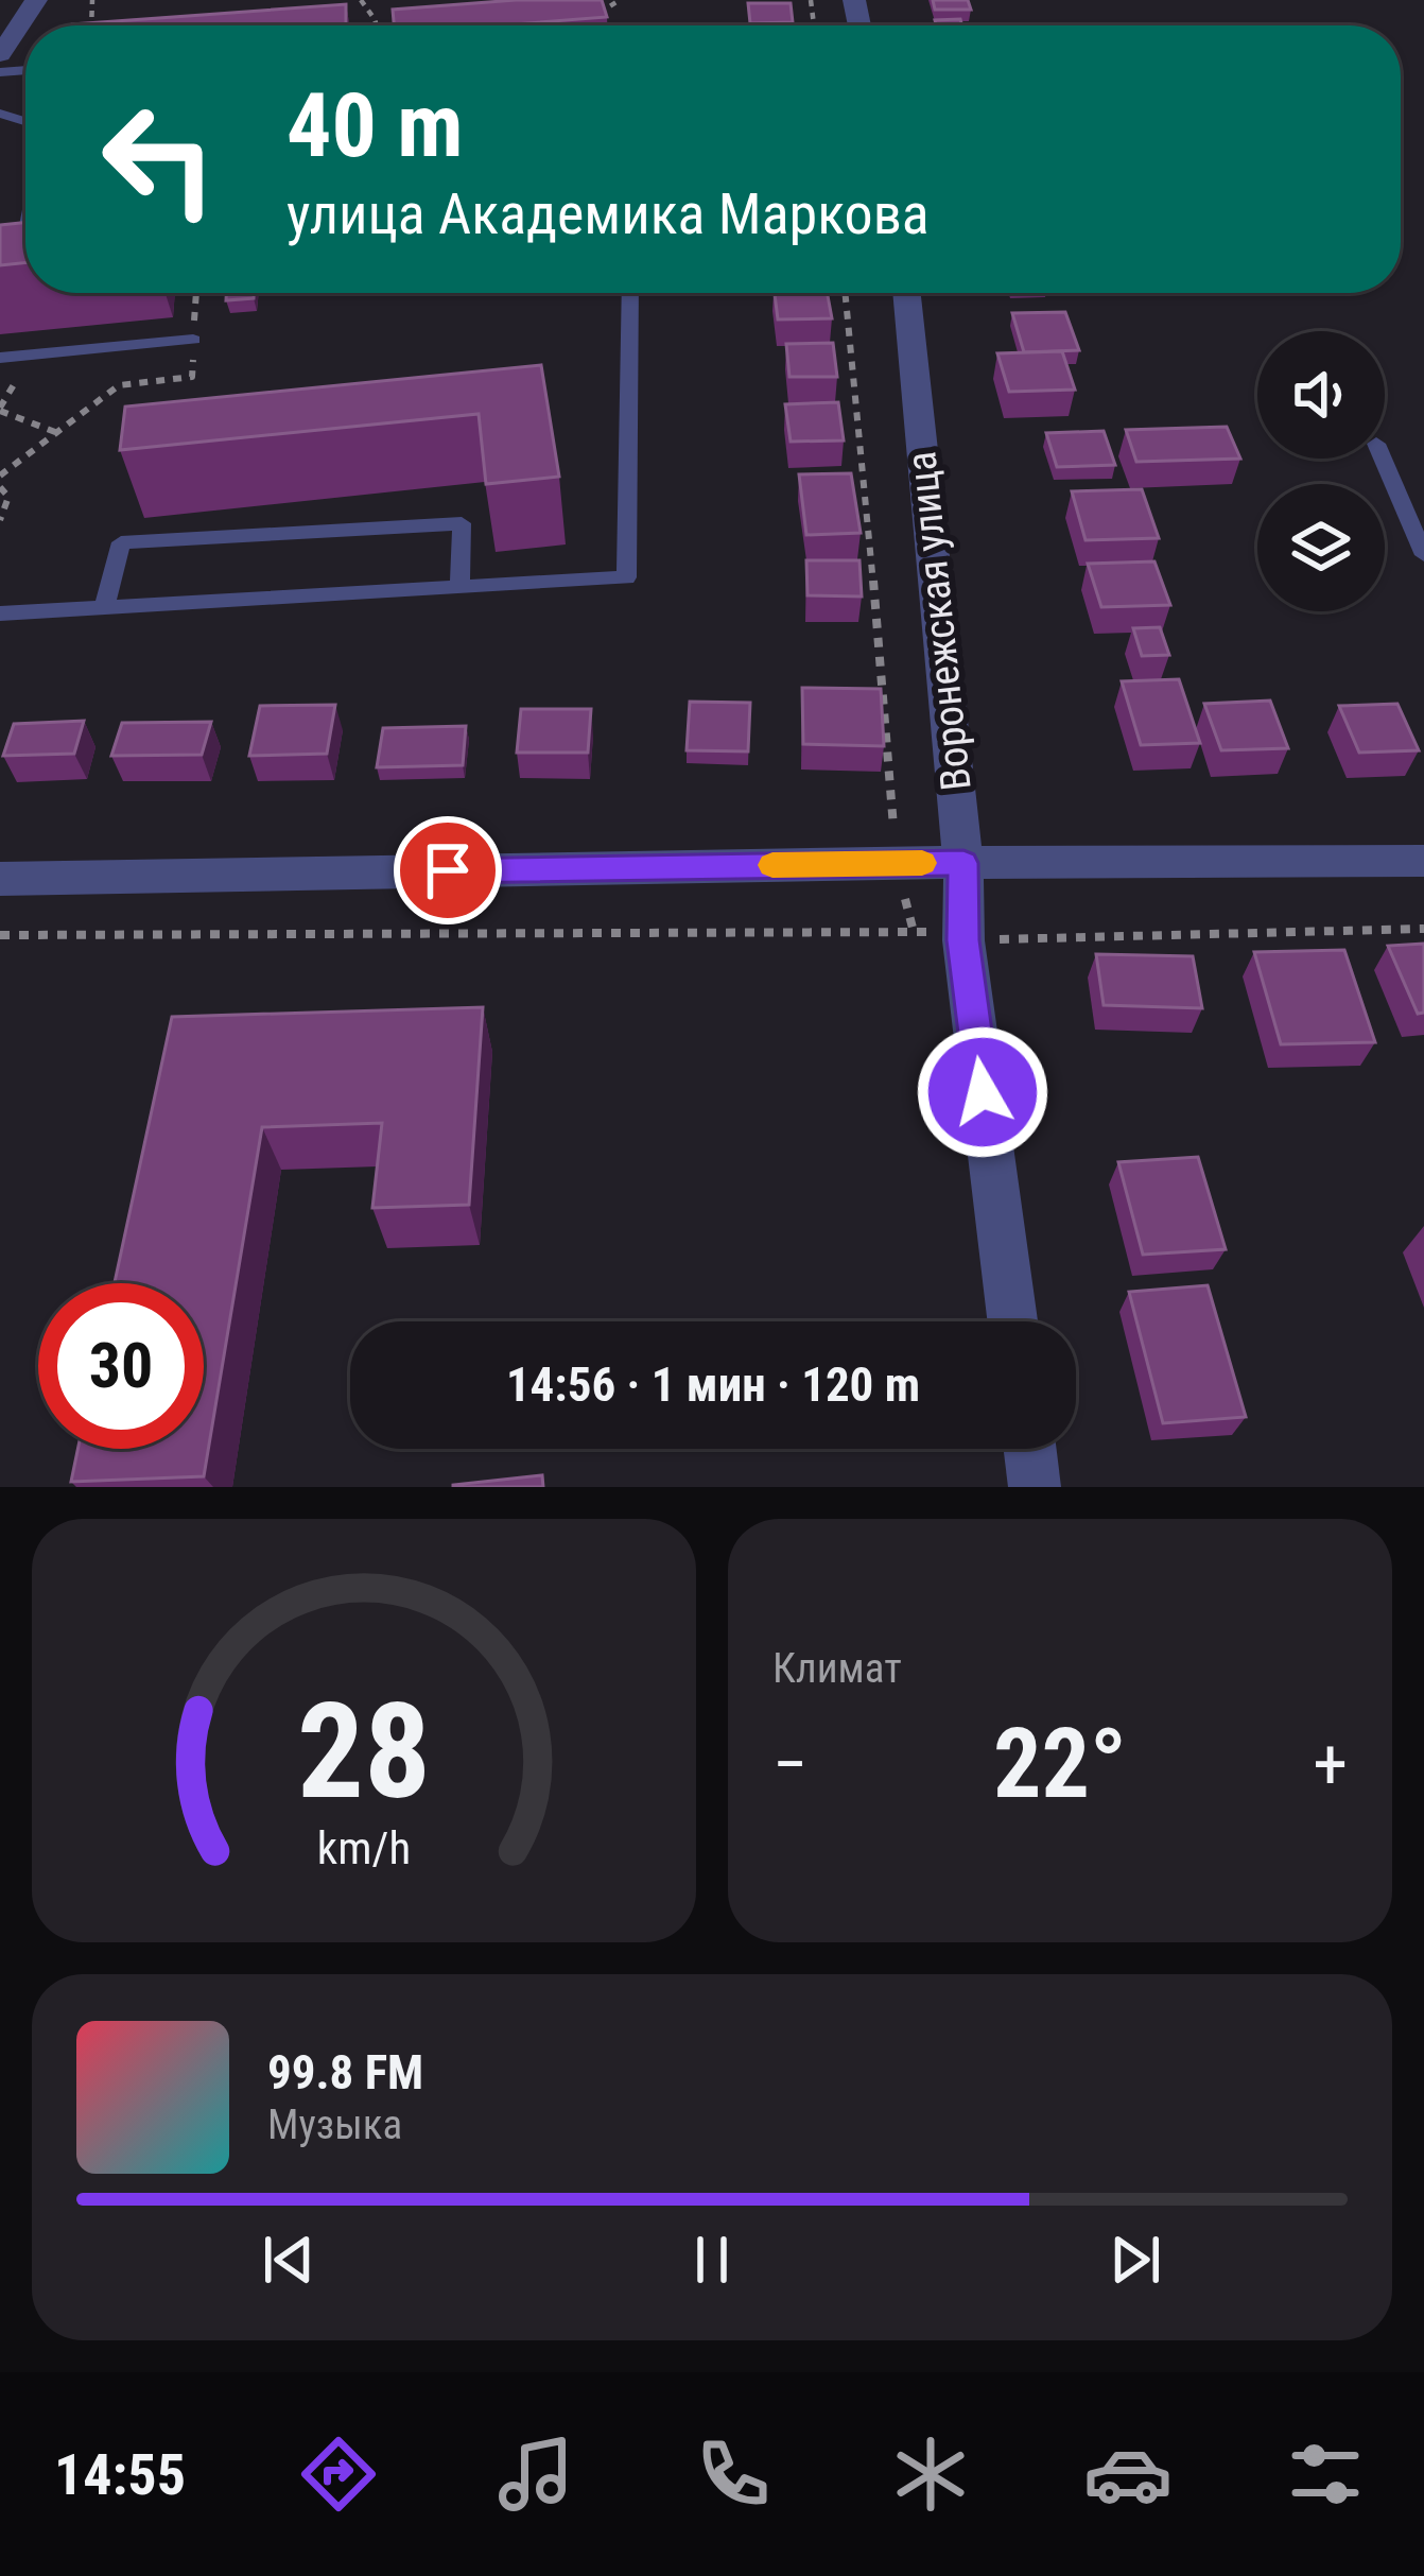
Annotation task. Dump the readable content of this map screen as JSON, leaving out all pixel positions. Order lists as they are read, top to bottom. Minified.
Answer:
{"streets":{"street":["Воронежская улица"]},"page":{"turn":["40 m","улица Академика Маркова"],"limit":"30","trip":"14:56 · 1 мин · 120 m","tile":"Климат","heat":["−","22°","+"],"song":["99.8 FM","Музыка"],"tabs":"14:55","gauge":["28","km/h"]}}
